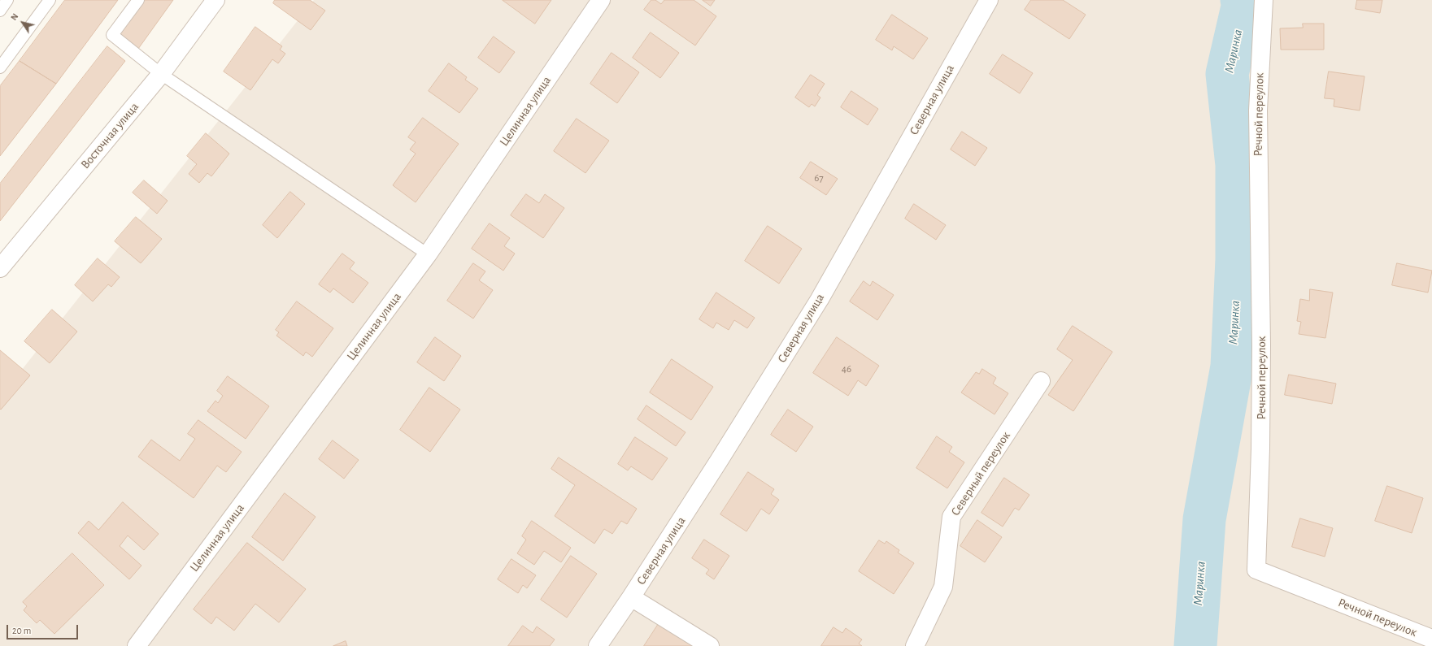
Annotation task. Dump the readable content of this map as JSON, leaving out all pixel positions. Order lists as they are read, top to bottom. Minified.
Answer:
{"streets":{"street":["Северная улица","Целинная улица","Речной переулок","Восточная улица","Северный переулок"]},"water":["Маринка"],"house_numbers":["67","46"],"scale_bar":"20 m","north":"top left"}
